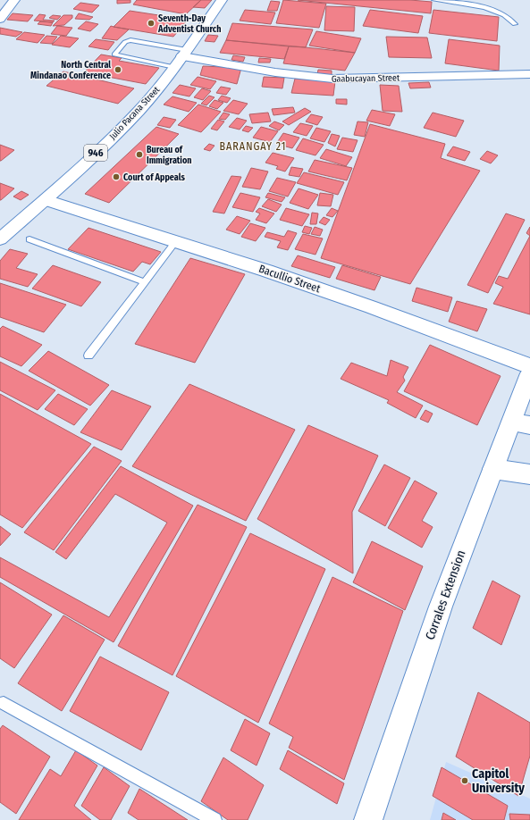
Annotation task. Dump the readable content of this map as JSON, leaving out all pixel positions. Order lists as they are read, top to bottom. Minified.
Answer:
{"streets":{"main road":["Gaabucayan Street","Julio Pacana Street","946","Bacullio Street","Corrales Extension"]},"crossings":[["Gaabucayan Street","Julio Pacana Street"],["Julio Pacana Street","Bacullio Street"]],"districts":["BARANGAY 21"],"places":["Seventh-Day Adventist Church","North Central Mindanao Conference","Bureau of Immigration","Court of Appeals","Capitol University"]}
